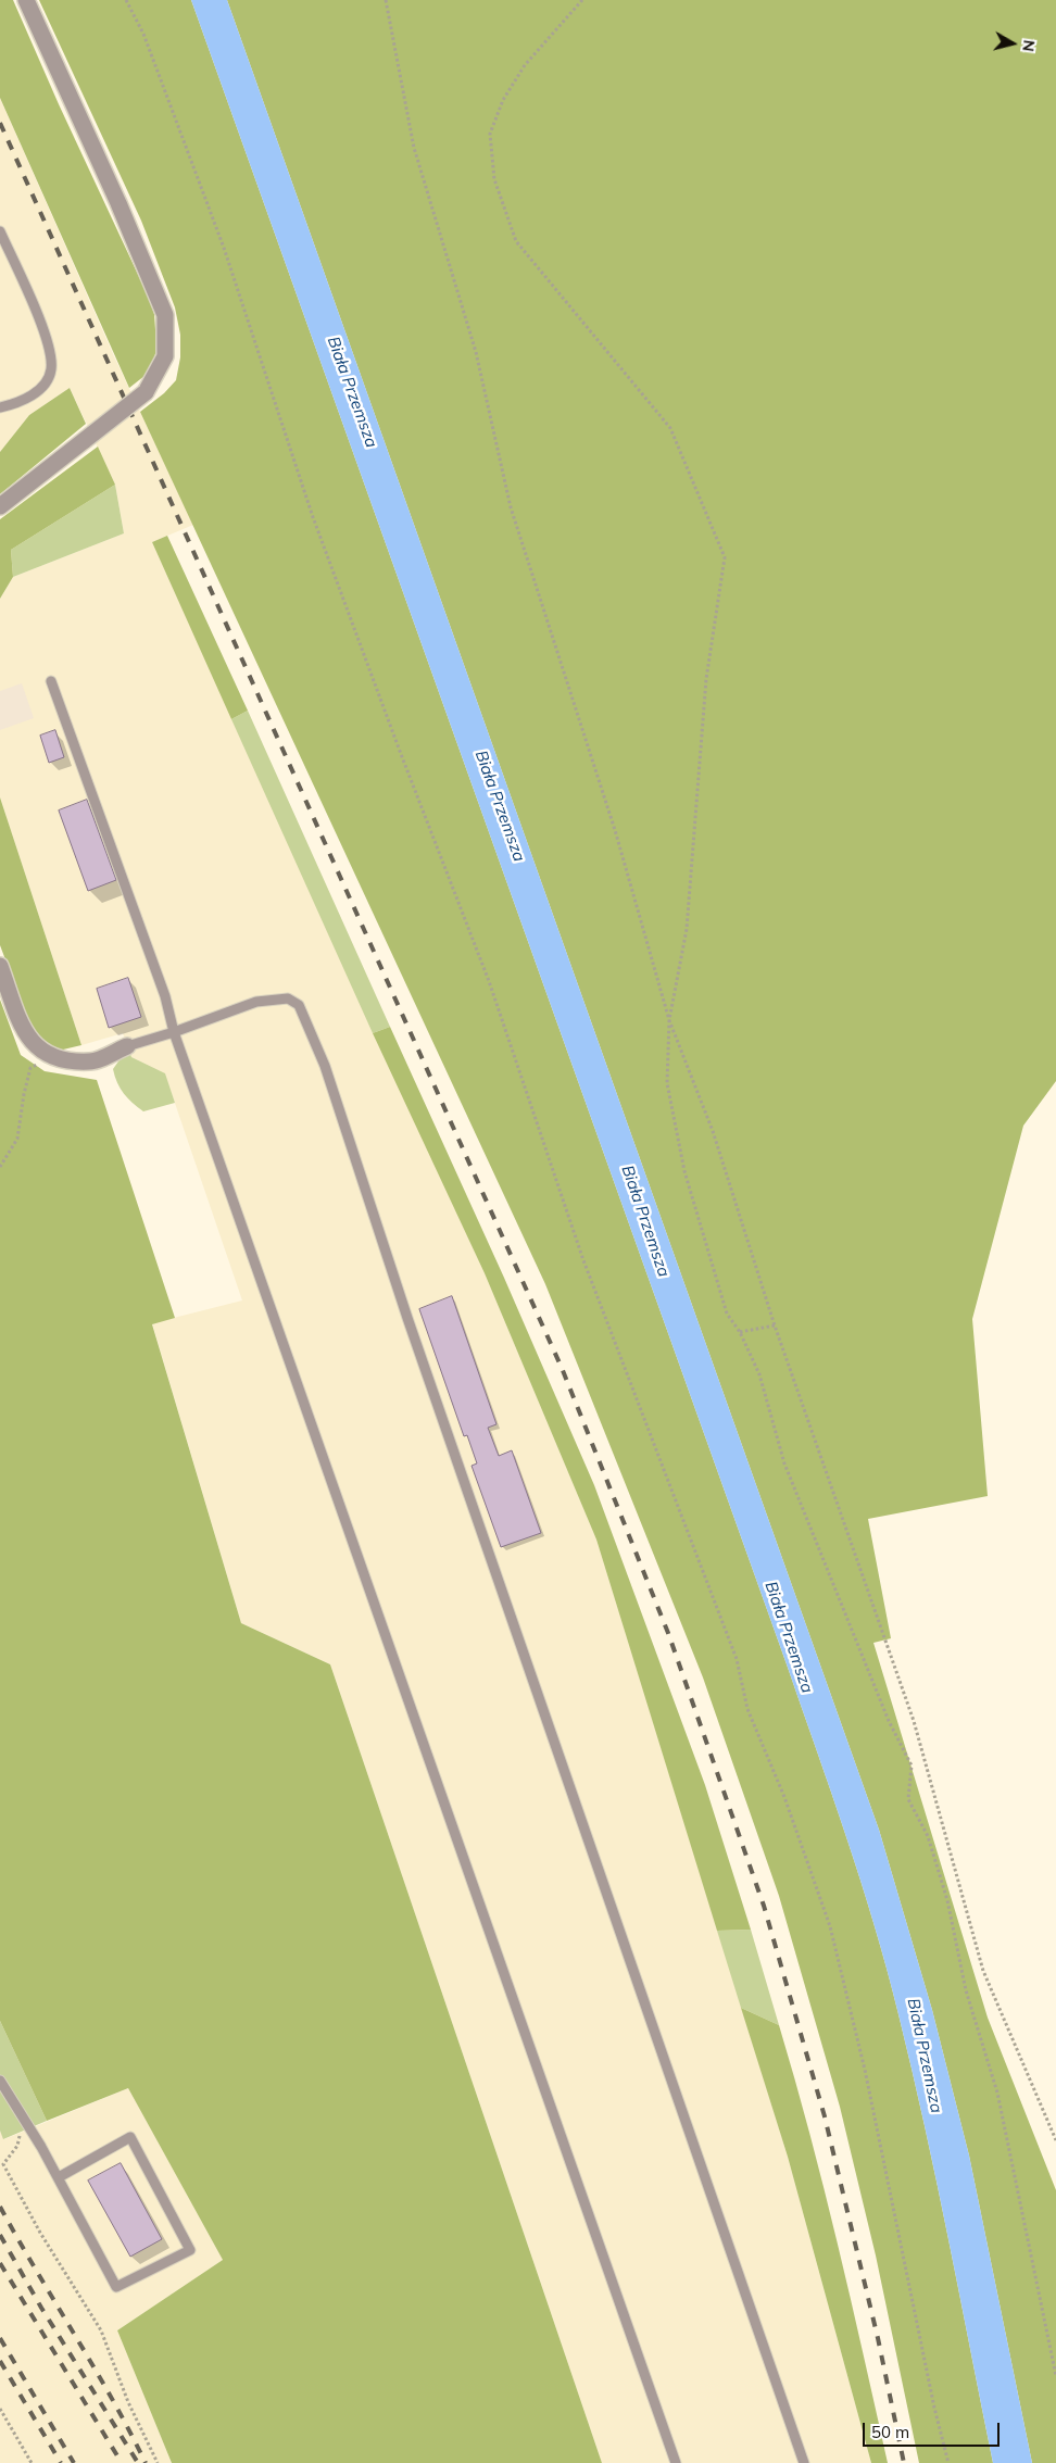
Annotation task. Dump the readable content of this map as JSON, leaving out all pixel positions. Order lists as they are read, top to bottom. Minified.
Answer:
{"water":["Biała Przemsza"],"scale_bar":"50 m","north":"right"}
